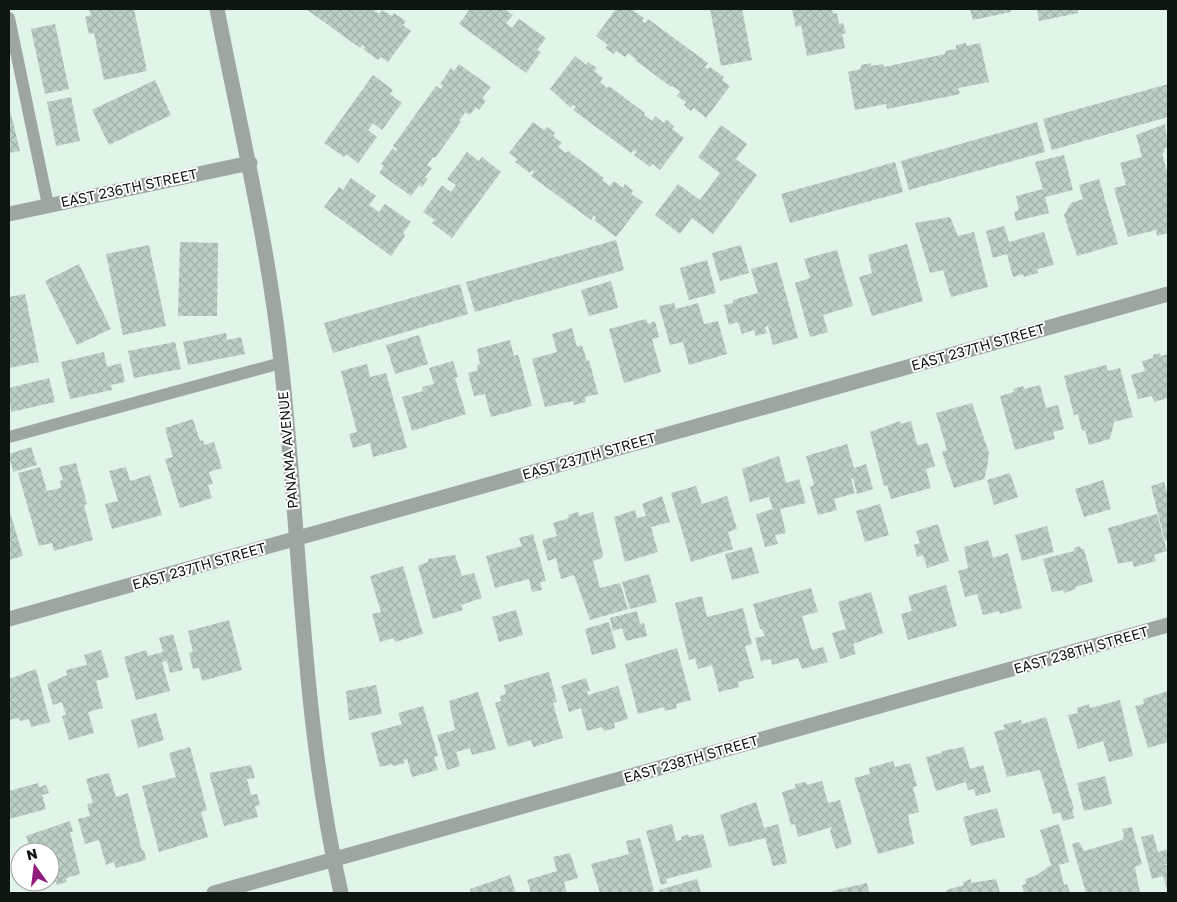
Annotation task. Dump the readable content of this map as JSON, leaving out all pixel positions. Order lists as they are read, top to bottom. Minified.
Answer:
{"streets":{"street":["EAST 236TH STREET","EAST 237TH STREET","PANAMA AVENUE","EAST 238TH STREET"]},"crossings":[["EAST 236TH STREET","PANAMA AVENUE"],["EAST 237TH STREET","PANAMA AVENUE"],["PANAMA AVENUE","EAST 238TH STREET"]],"north":"top"}
